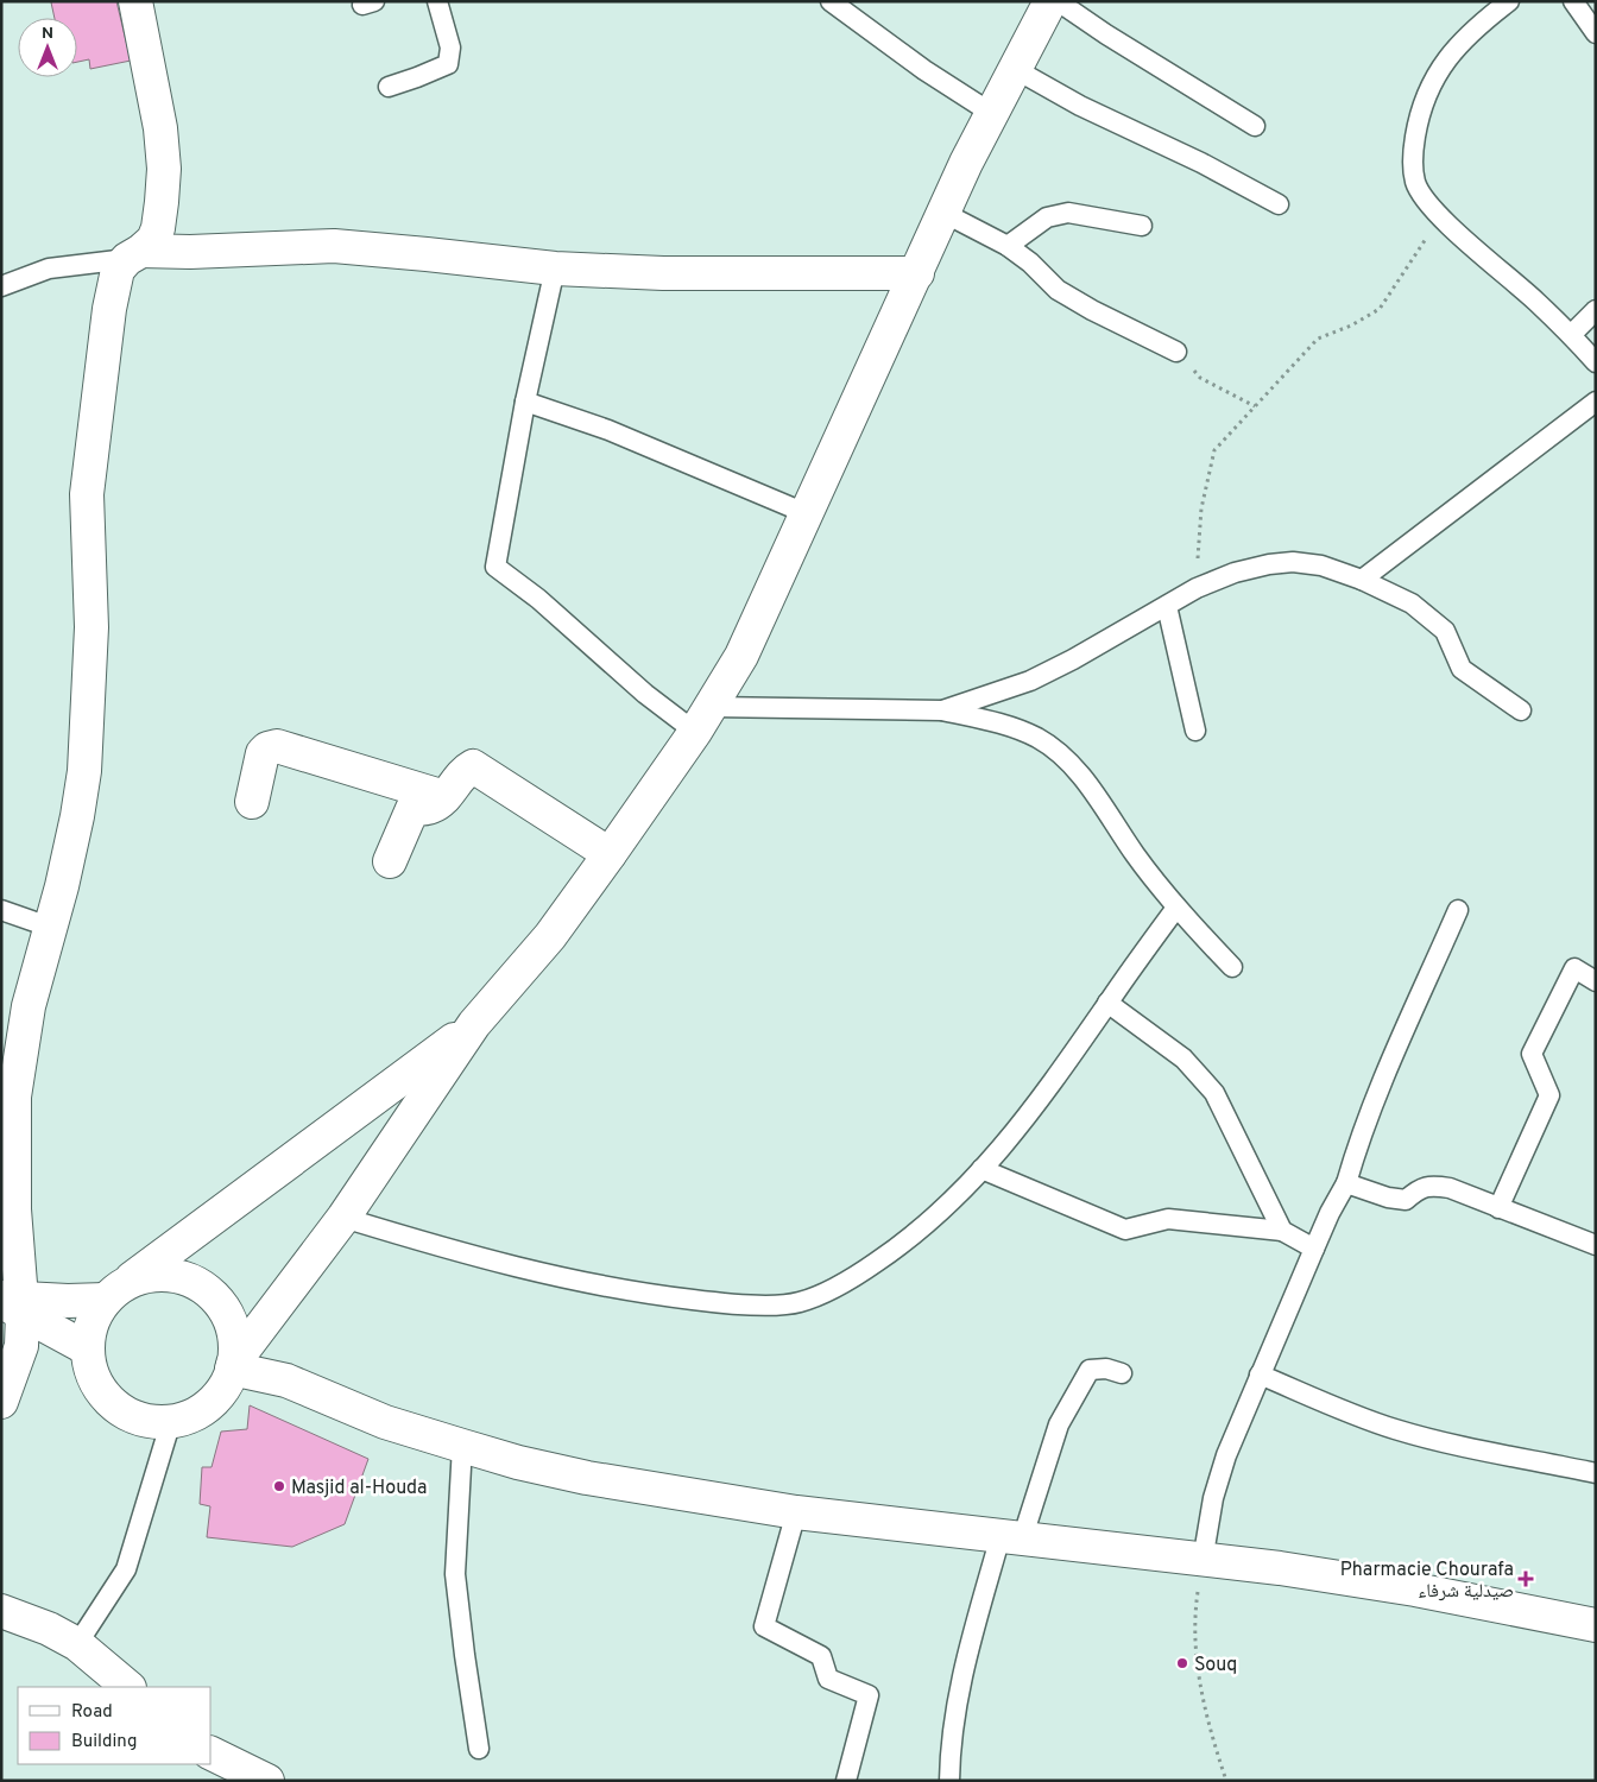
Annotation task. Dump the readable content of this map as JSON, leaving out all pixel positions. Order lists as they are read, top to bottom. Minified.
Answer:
{"places":{"other":["Masjid al-Houda","Souq"],"health":["Pharmacie Chourafa صيدلية شرفاء"]},"legend":["Road","Building"],"north":"top"}
